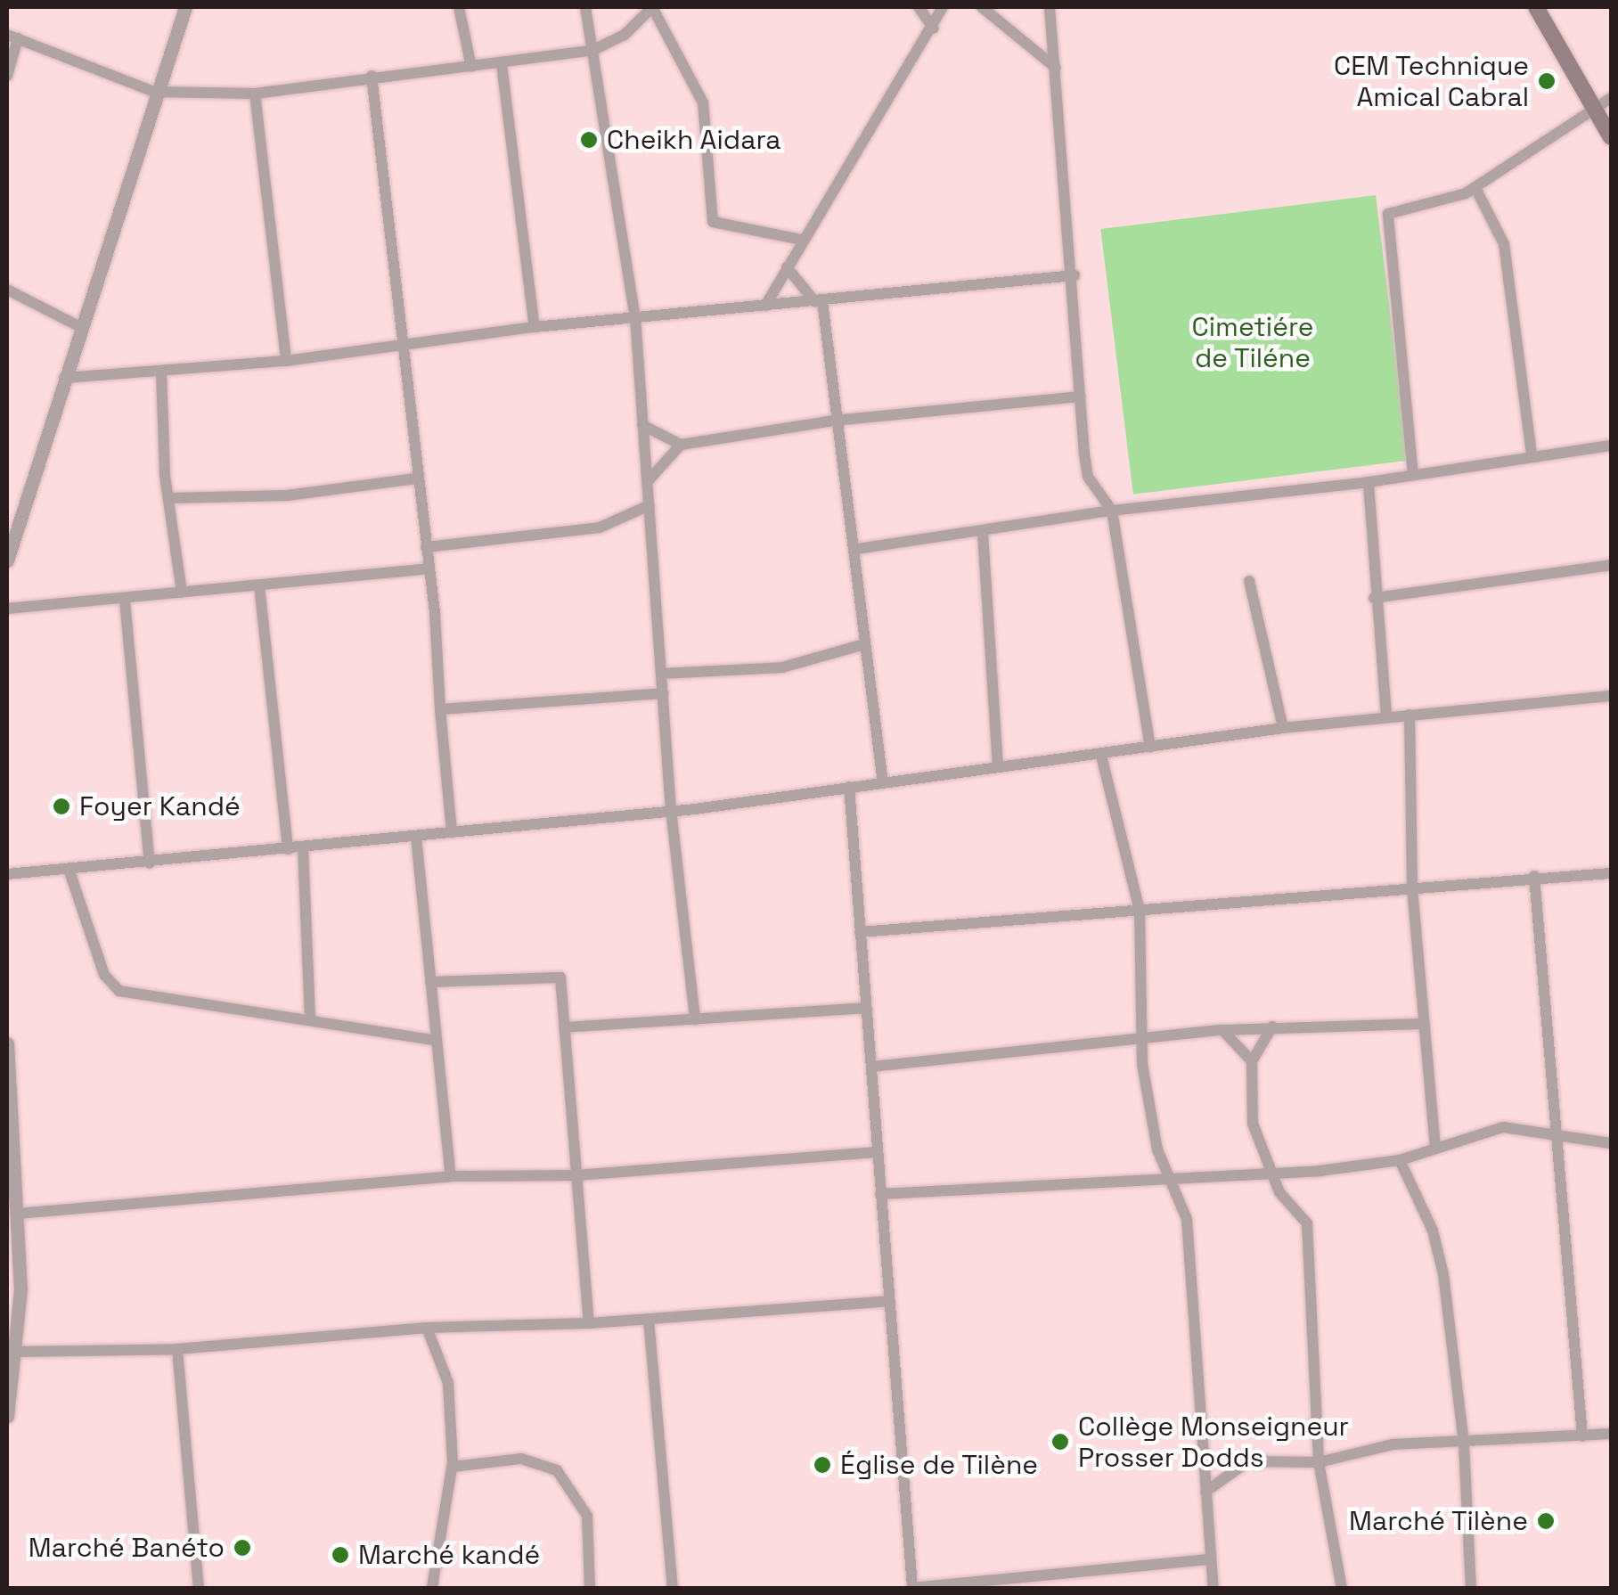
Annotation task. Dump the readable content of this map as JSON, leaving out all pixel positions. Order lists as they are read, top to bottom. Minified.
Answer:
{"parks":["Cimetiére de Tiléne"],"places":["CEM Technique Amical Cabral","Cheikh Aidara","Foyer Kandé","Collège Monseigneur Prosser Dodds","Église de Tilène","Marché Tilène","Marché Banéto","Marché kandé"]}
